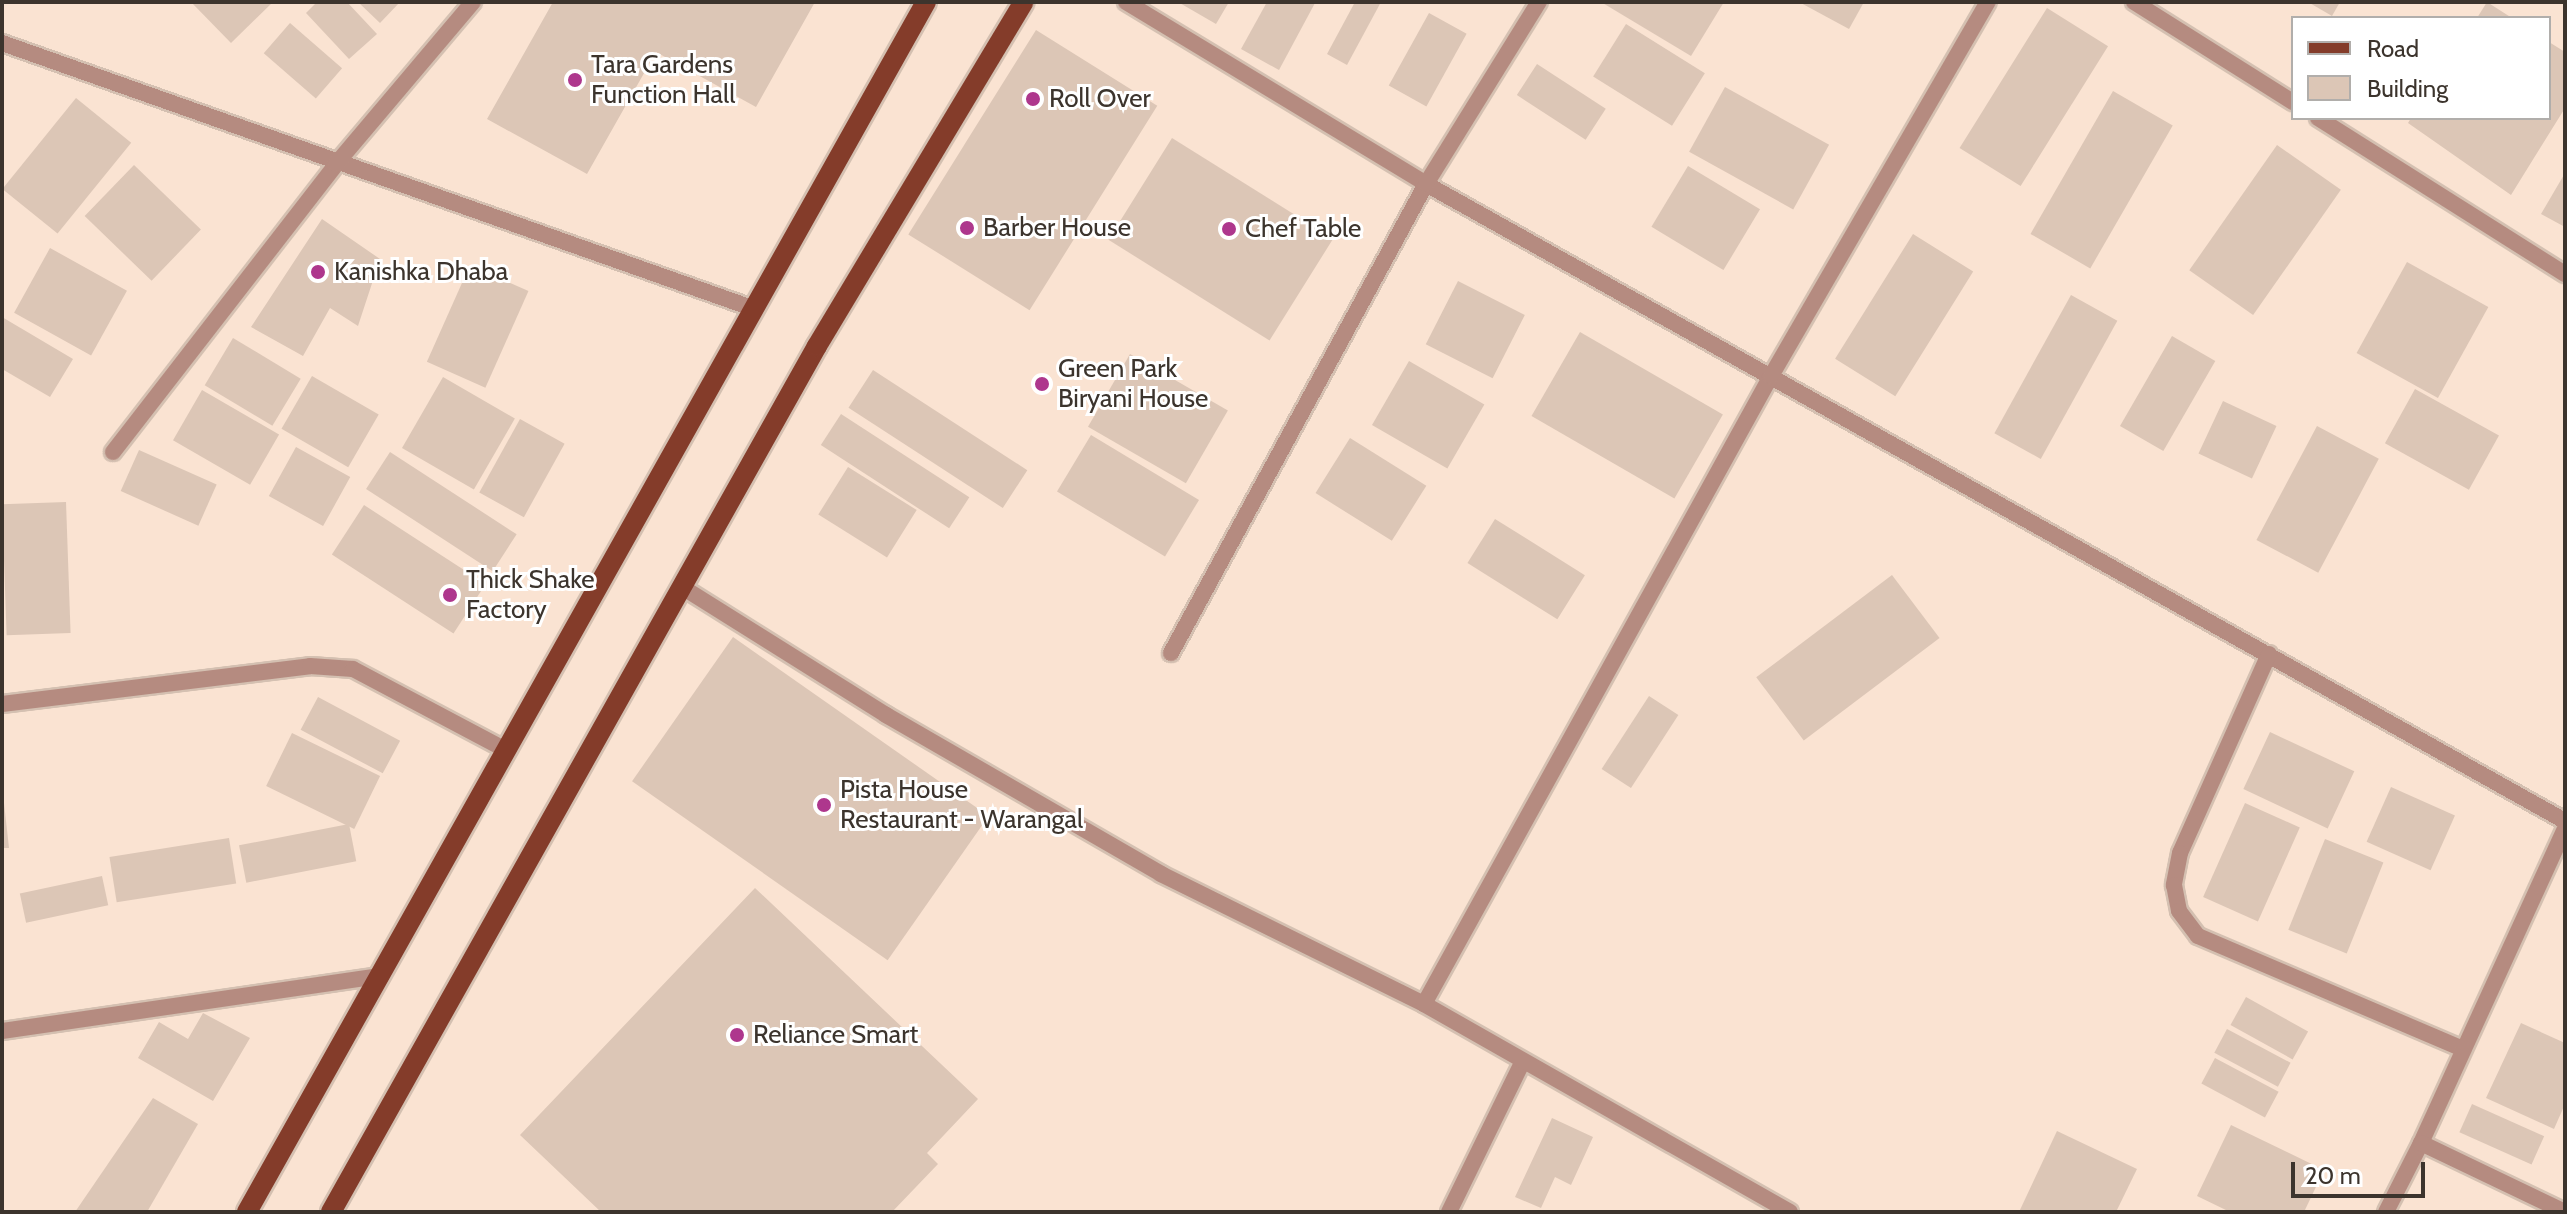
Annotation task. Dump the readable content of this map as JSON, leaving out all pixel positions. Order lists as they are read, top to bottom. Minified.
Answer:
{"places":["Tara Gardens Function Hall","Roll Over","Barber House","Chef Table","Kanishka Dhaba","Green Park Biryani House","Thick Shake Factory","Pista House Restaurant - Warangal","Reliance Smart"],"legend":["Road","Building"],"scale_bar":"20 m"}
